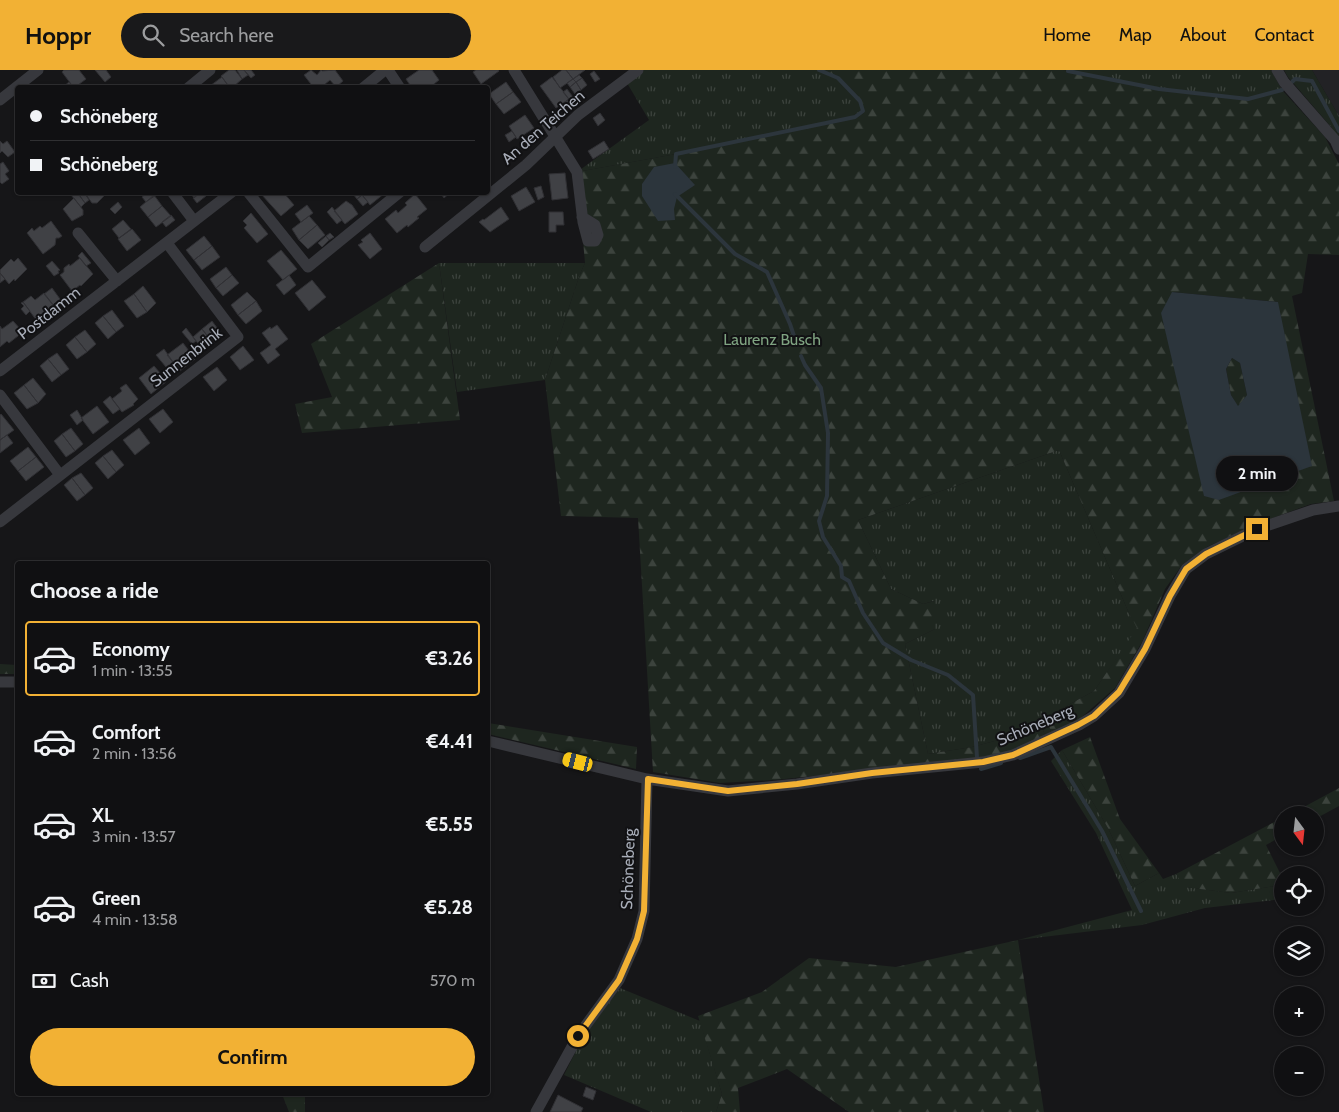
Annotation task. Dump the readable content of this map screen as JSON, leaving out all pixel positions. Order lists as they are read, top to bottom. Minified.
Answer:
{"streets":{"street":["An den Teichen","Postdamm","Sunnenbrink","Schöneberg"]},"crossings":[["Postdamm","Sunnenbrink"]],"parks":["Laurenz Busch"],"north":"bottom","page":{"header":"Hoppr","search":"Search here","nav":["Home","Map","About","Contact"],"banner":["Schöneberg","Schöneberg"],"bubble":"2 min","heading":"Choose a ride","list":[{"name":"Economy","note":"1 min · 13:55","value":"€3.26"},{"name":"Comfort","note":"2 min · 13:56","value":"€4.41"},{"name":"XL","note":"3 min · 13:57","value":"€5.55"},{"name":"Green","note":"4 min · 13:58","value":"€5.28"}],"map_buttons":["+","−"],"pay":["Cash","570 m"],"buttons":"Confirm"}}
